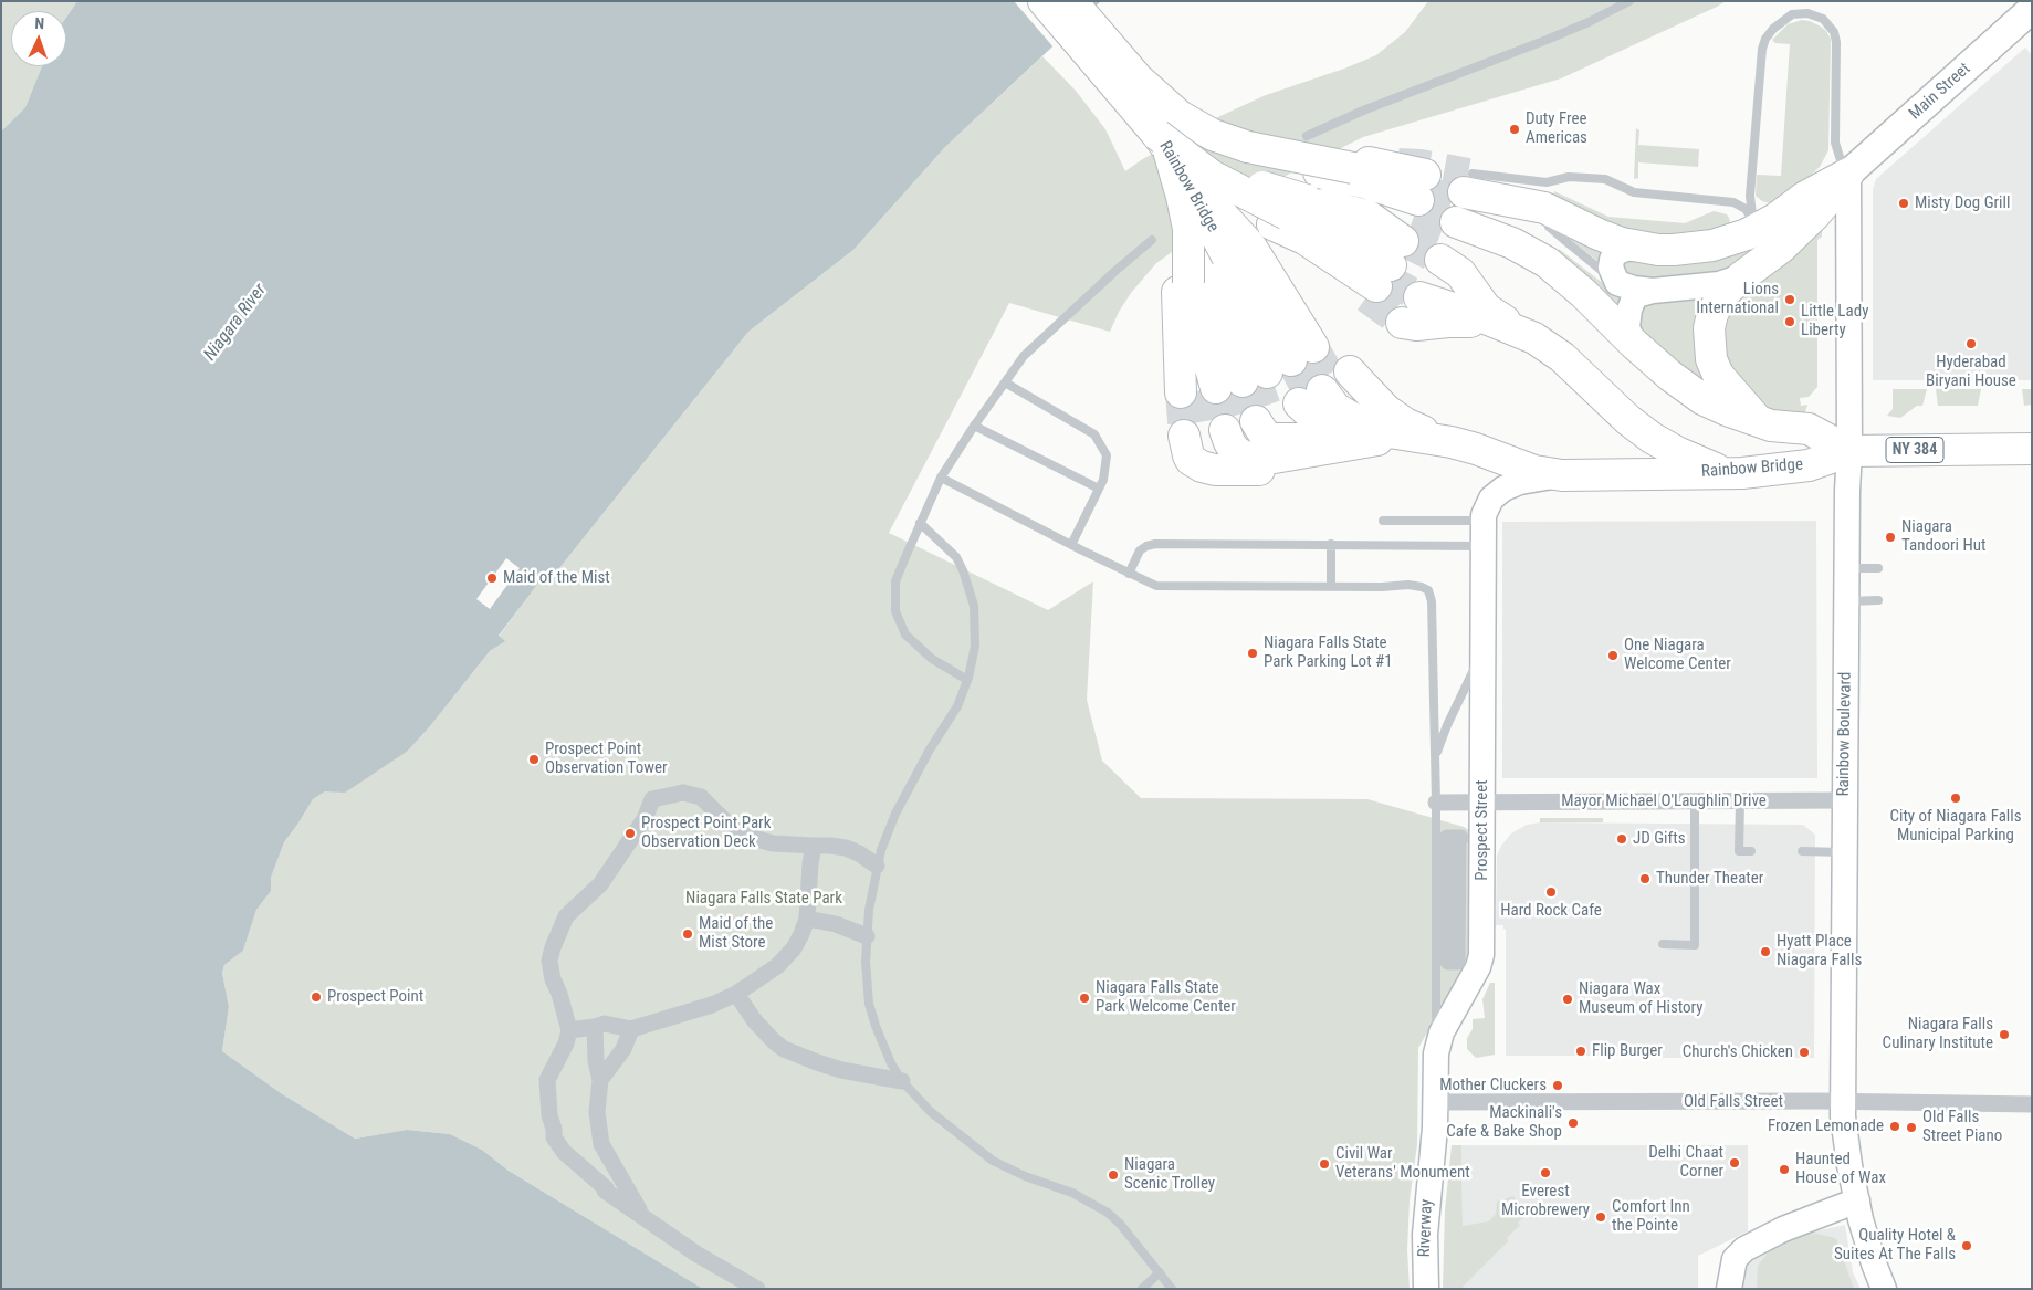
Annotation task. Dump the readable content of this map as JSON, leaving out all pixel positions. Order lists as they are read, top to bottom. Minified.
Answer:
{"streets":{"highway":["Rainbow Bridge","NY 384"],"main road":["Main Street","Rainbow Boulevard","Prospect Street","Riverway"],"street":["Mayor Michael O'Laughlin Drive","Old Falls Street"]},"crossings":[["Main Street","Rainbow Boulevard"],["Rainbow Bridge","NY 384"],["Rainbow Bridge","Rainbow Boulevard"],["NY 384","Rainbow Boulevard"],["Rainbow Boulevard","Mayor Michael O'Laughlin Drive"],["Rainbow Boulevard","Old Falls Street"],["Mayor Michael O'Laughlin Drive","Prospect Street"],["Prospect Street","Old Falls Street"],["Prospect Street","Riverway"],["Old Falls Street","Riverway"]],"water":["Niagara River"],"parks":["Niagara Falls State Park"],"places":["Duty Free Americas","Misty Dog Grill","Lions International","Little Lady Liberty","Hyderabad Biryani House","Niagara Tandoori Hut","Maid of the Mist","Niagara Falls State Park Parking Lot #1","One Niagara Welcome Center","Prospect Point Observation Tower","City of Niagara Falls Municipal Parking","Prospect Point Park Observation Deck","JD Gifts","Thunder Theater","Hard Rock Cafe","Maid of the Mist Store","Hyatt Place Niagara Falls","Prospect Point","Niagara Falls State Park Welcome Center","Niagara Wax Museum of History","Niagara Falls Culinary Institute","Flip Burger","Church's Chicken","Mother Cluckers","Mackinali's Cafe & Bake Shop","Frozen Lemonade","Old Falls Street Piano","Delhi Chaat Corner","Civil War Veterans' Monument","Haunted House of Wax","Everest Microbrewery","Niagara Scenic Trolley","Comfort Inn the Pointe","Quality Hotel & Suites At The Falls"],"north":"top"}
